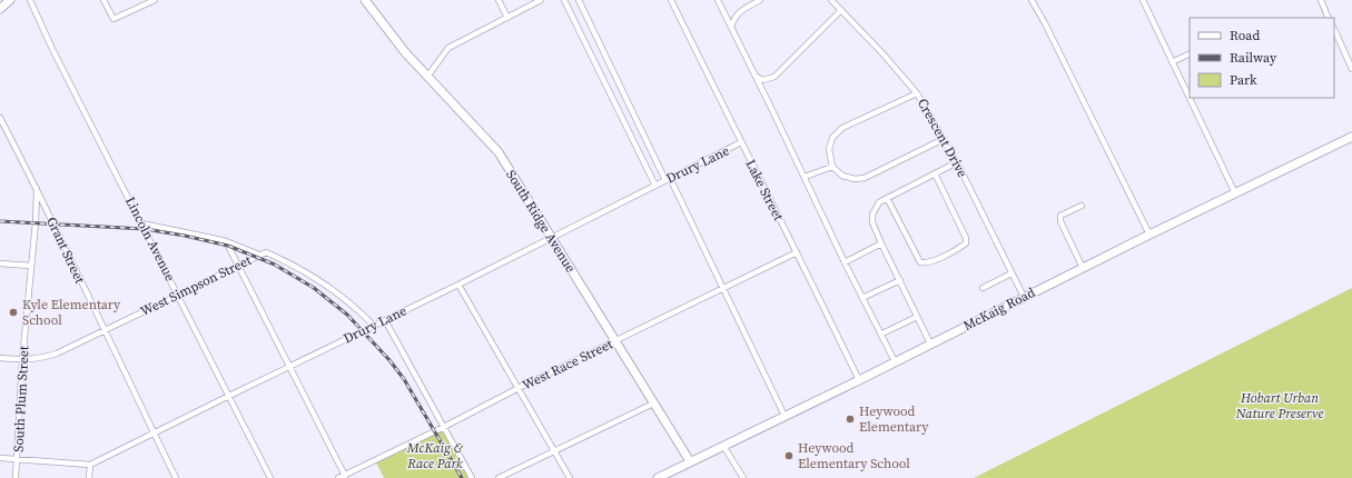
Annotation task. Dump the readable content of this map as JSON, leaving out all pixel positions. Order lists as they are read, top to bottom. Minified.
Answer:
{"streets":{"street":["Crescent Drive","Drury Lane","Lake Street","South Ridge Avenue","Lincoln Avenue","Grant Street","West Simpson Street","McKaig Road","West Race Street","South Plum Street"]},"crossings":[["Crescent Drive","McKaig Road"],["Drury Lane","Lake Street"],["Drury Lane","South Ridge Avenue"],["Drury Lane","Lincoln Avenue"],["Drury Lane","Grant Street"],["Drury Lane","West Simpson Street"],["Lake Street","McKaig Road"],["Lake Street","West Race Street"],["South Ridge Avenue","McKaig Road"],["South Ridge Avenue","West Race Street"],["Lincoln Avenue","West Simpson Street"],["Grant Street","West Simpson Street"],["Grant Street","South Plum Street"],["West Simpson Street","South Plum Street"]],"parks":["Hobart Urban Nature Preserve","McKaig & Race Park"],"places":["Kyle Elementary School","Heywood Elementary","Heywood Elementary School"],"legend":["Road","Railway","Park"]}
